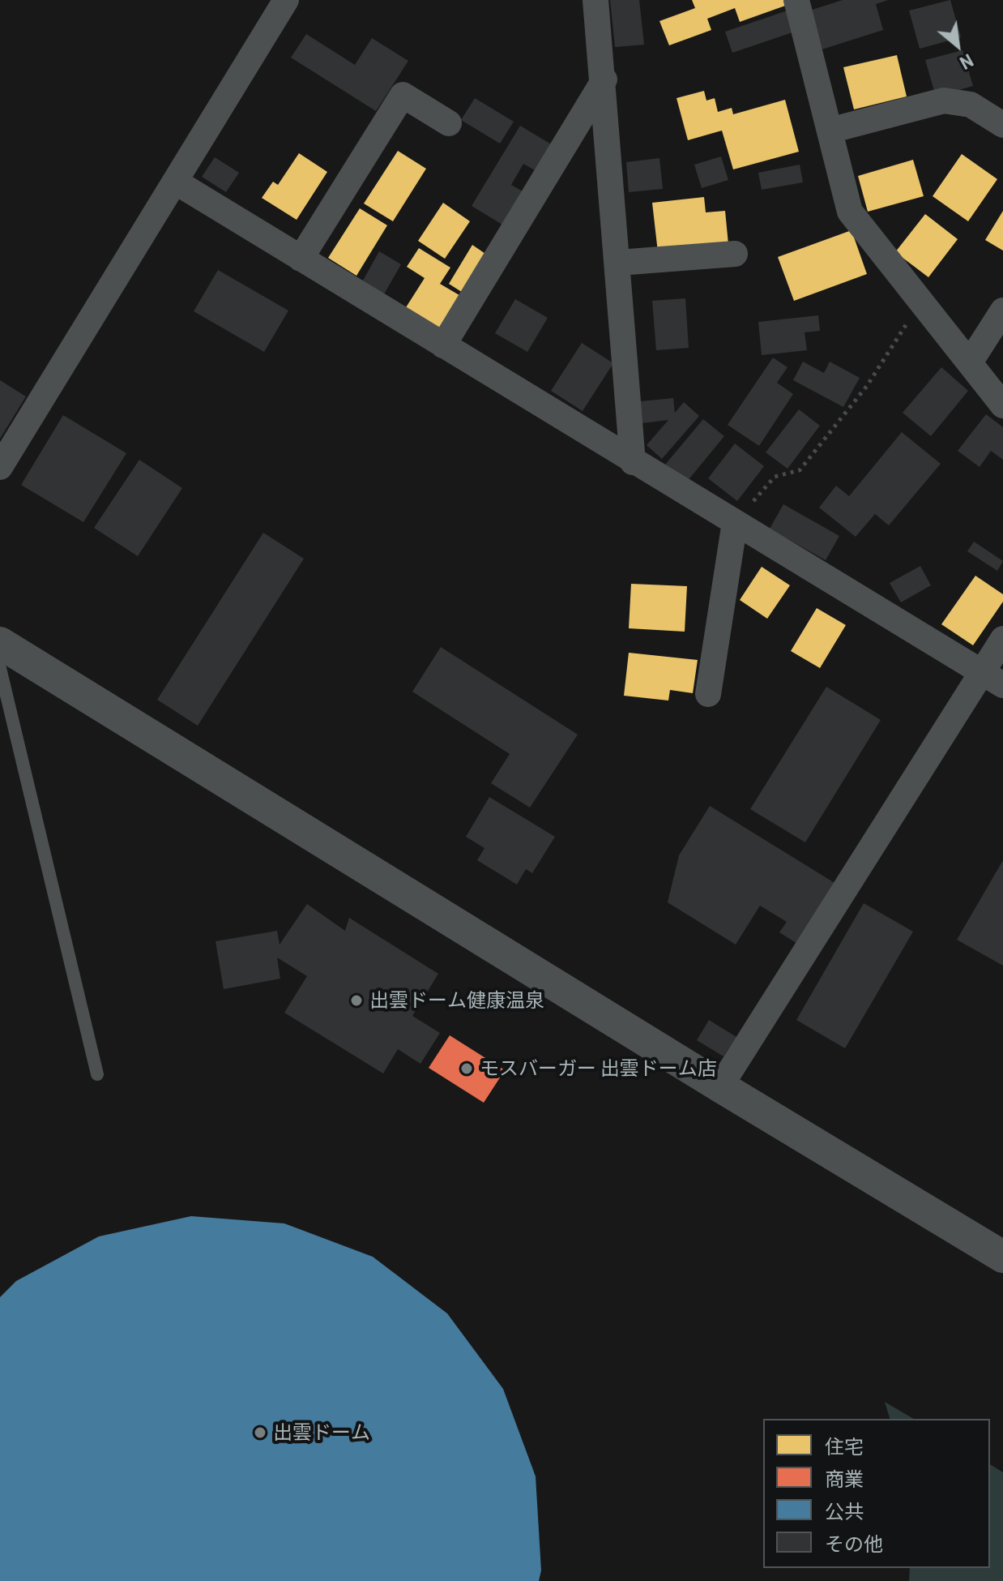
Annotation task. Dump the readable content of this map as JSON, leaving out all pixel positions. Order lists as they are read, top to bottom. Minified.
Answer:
{"places":["出雲ドーム健康温泉","モスバーガー 出雲ドーム店","出雲ドーム"],"legend":["住宅","商業","公共","その他"],"north":"bottom right"}
